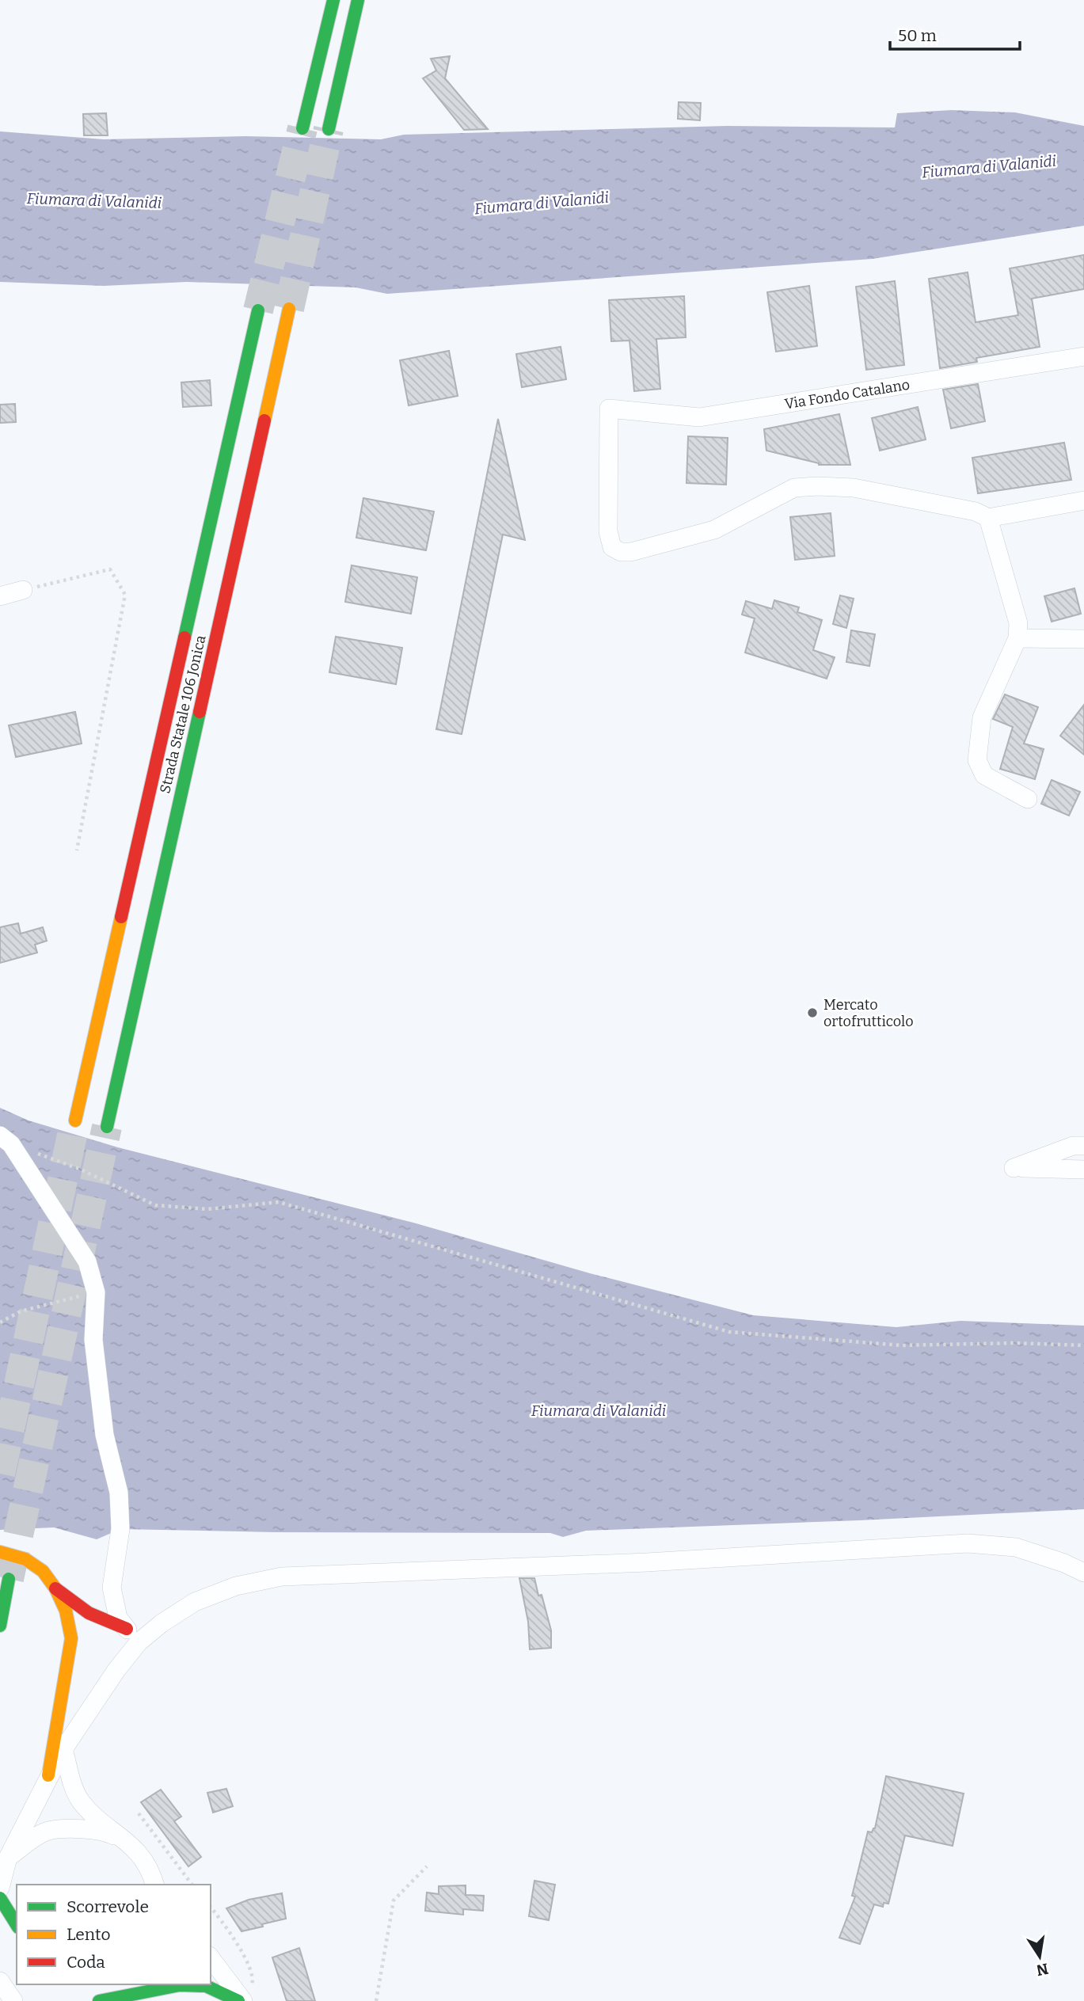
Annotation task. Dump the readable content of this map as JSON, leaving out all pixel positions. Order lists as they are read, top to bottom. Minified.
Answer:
{"streets":{"main road":["Strada Statale 106 Jonica"],"street":["Via Fondo Catalano"]},"water":["Fiumara di Valanidi"],"places":["Mercato ortofrutticolo"],"legend":["Scorrevole","Lento","Coda"],"scale_bar":"50 m","north":"bottom"}
